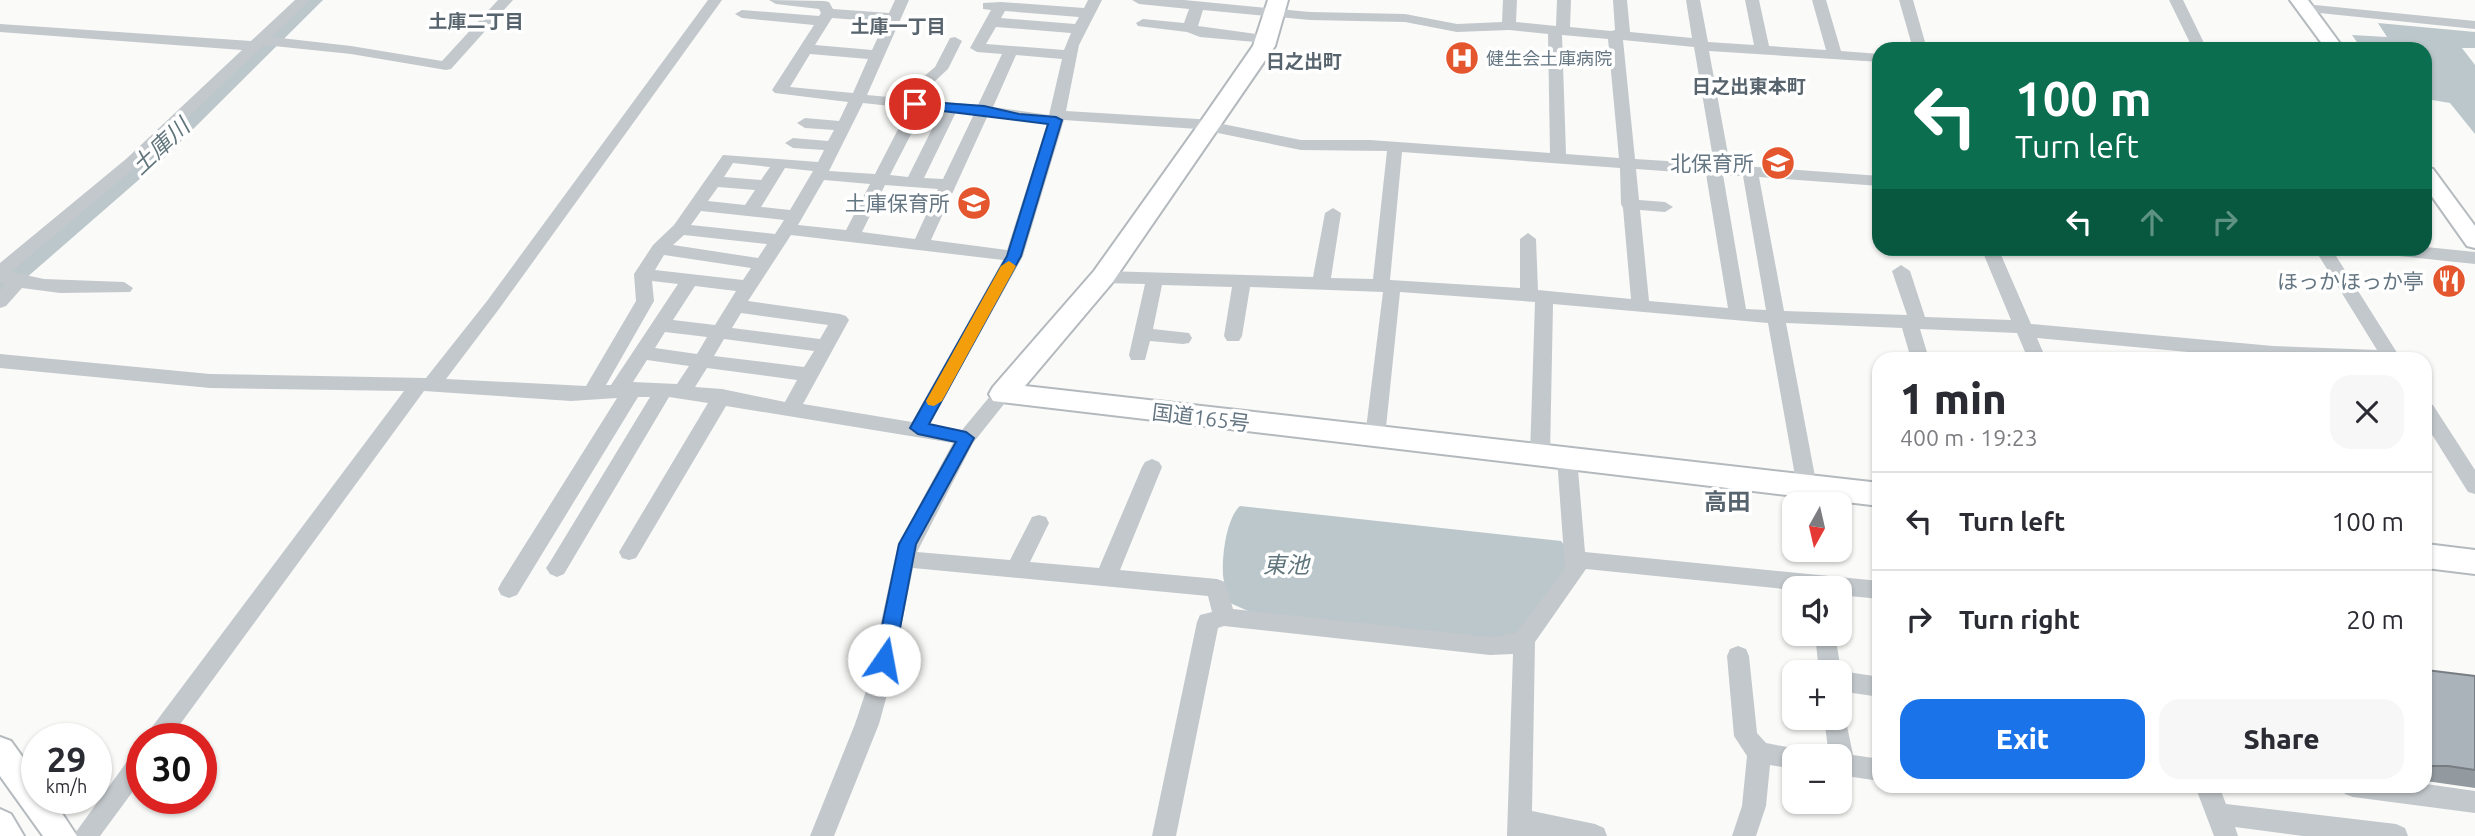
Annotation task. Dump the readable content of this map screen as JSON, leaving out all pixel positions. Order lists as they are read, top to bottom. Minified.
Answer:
{"streets":{"highway":["国道165号"]},"districts":["土庫二丁目","土庫一丁目","日之出町","日之出東本町","高田"],"water":["土庫川","東池"],"places":{"hospital":["健生会土庫病院"],"school or university":["北保育所","土庫保育所"],"restaurant":["ほっかほっか亭"]},"north":"bottom","page":{"turn":["100 m","Turn left"],"heading":["1 min","400 m · 19:23"],"list":[{"name":"Turn left","value":"100 m"},{"name":"Turn right","value":"20 m"}],"map_buttons":["+","−"],"buttons":["Exit","Share"],"speed":"29 km/h","limit":"30"}}
